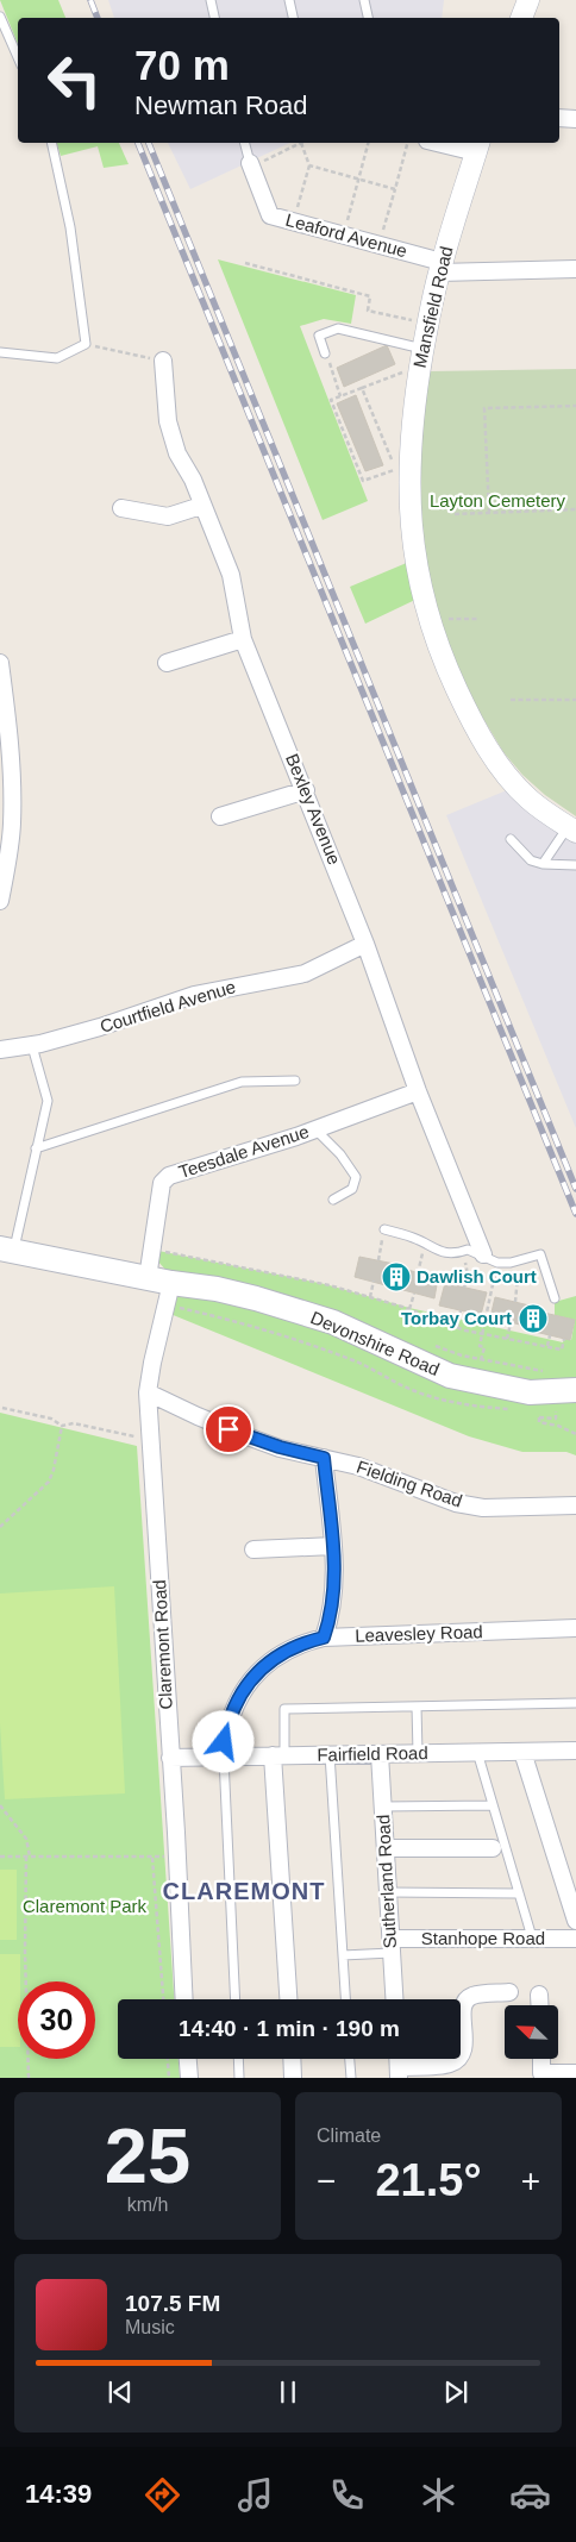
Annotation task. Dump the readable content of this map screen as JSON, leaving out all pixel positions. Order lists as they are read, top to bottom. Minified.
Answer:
{"streets":{"main road":["Devonshire Road"],"street":["Leaford Avenue","Mansfield Road","Bexley Avenue","Courtfield Avenue","Teesdale Avenue","Fielding Road","Leavesley Road","Claremont Road","Fairfield Road","Sutherland Road","Stanhope Road"]},"crossings":[["Leaford Avenue","Mansfield Road"],["Bexley Avenue","Courtfield Avenue"],["Bexley Avenue","Teesdale Avenue"],["Teesdale Avenue","Devonshire Road"],["Devonshire Road","Claremont Road"],["Fielding Road","Claremont Road"],["Leavesley Road","Fairfield Road"],["Claremont Road","Fairfield Road"],["Fairfield Road","Sutherland Road"],["Sutherland Road","Stanhope Road"]],"districts":["CLAREMONT"],"parks":["Layton Cemetery","Claremont Park"],"places":{"building":["Dawlish Court","Torbay Court"]},"north":"top left","page":{"turn":["70 m","Newman Road"],"limit":"30","trip":"14:40 · 1 min · 190 m","tile":[["25","km/h"],"Climate"],"heat":["−","21.5°","+"],"song":["107.5 FM","Music"],"tabs":"14:39"}}
